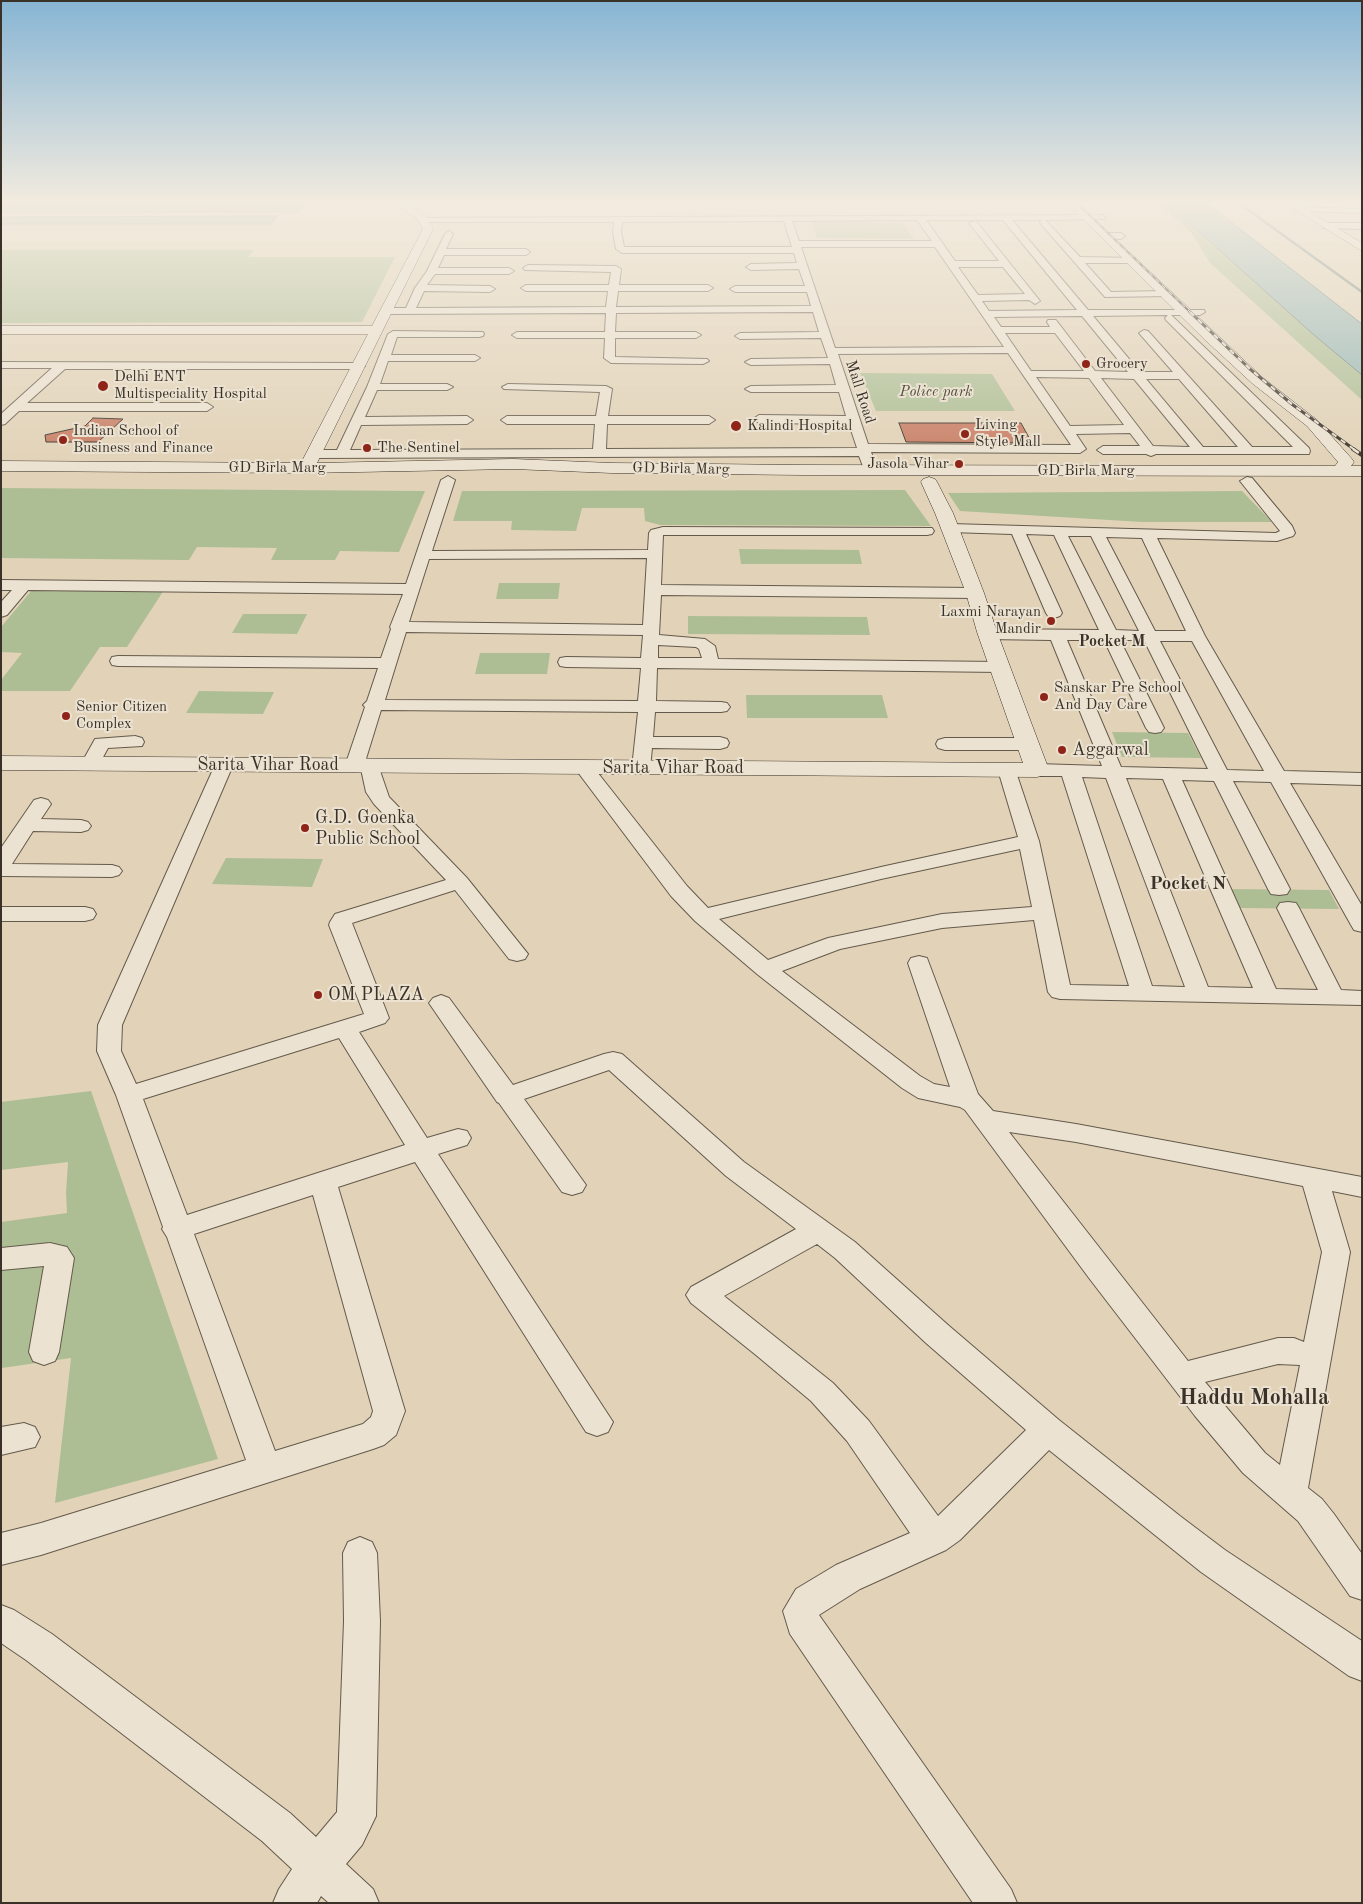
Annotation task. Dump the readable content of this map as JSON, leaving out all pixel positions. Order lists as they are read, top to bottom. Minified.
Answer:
{"streets":{"street":["Mall Road","GD Birla Marg","Sarita Vihar Road"]},"crossings":[["Mall Road","GD Birla Marg"]],"districts":["Pocket M","Pocket N","Haddu Mohalla"],"parks":["Police park"],"places":["Grocery","Delhi ENT Multispeciality Hospital","Kalindi Hospital","Living Style Mall","Indian School of Business and Finance","The Sentinel","Jasola Vihar","Laxmi Narayan Mandir","Sanskar Pre School And Day Care","Senior Citizen Complex","Aggarwal","G.D. Goenka Public School","OM PLAZA"]}
